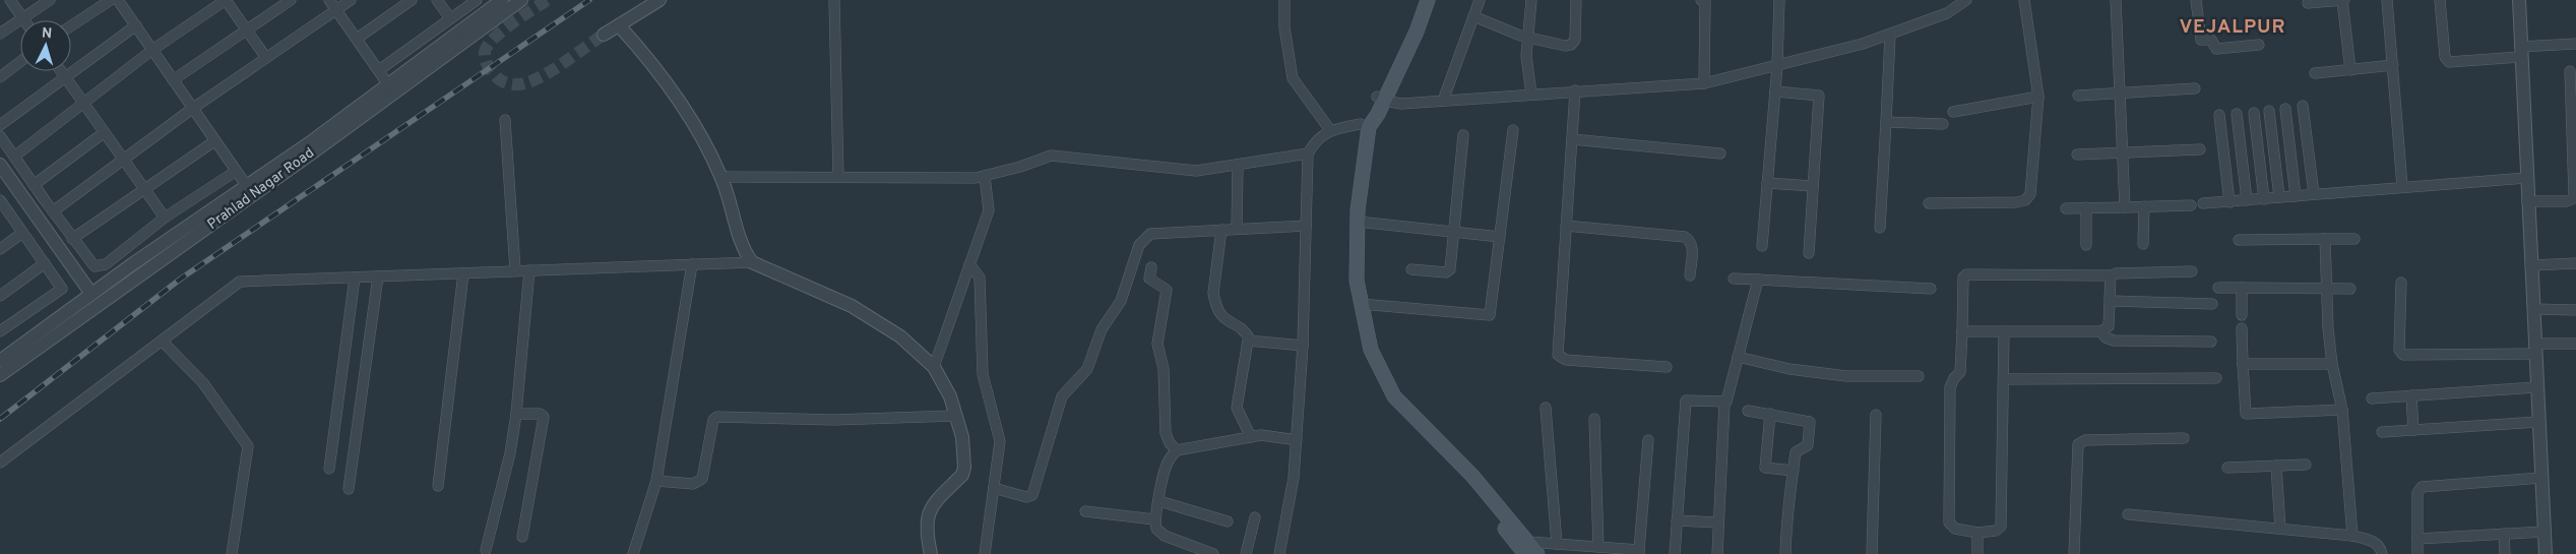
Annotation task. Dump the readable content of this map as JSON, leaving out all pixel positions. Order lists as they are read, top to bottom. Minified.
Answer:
{"streets":{"street":["Prahlad Nagar Road"]},"districts":["VEJALPUR"],"north":"top"}
